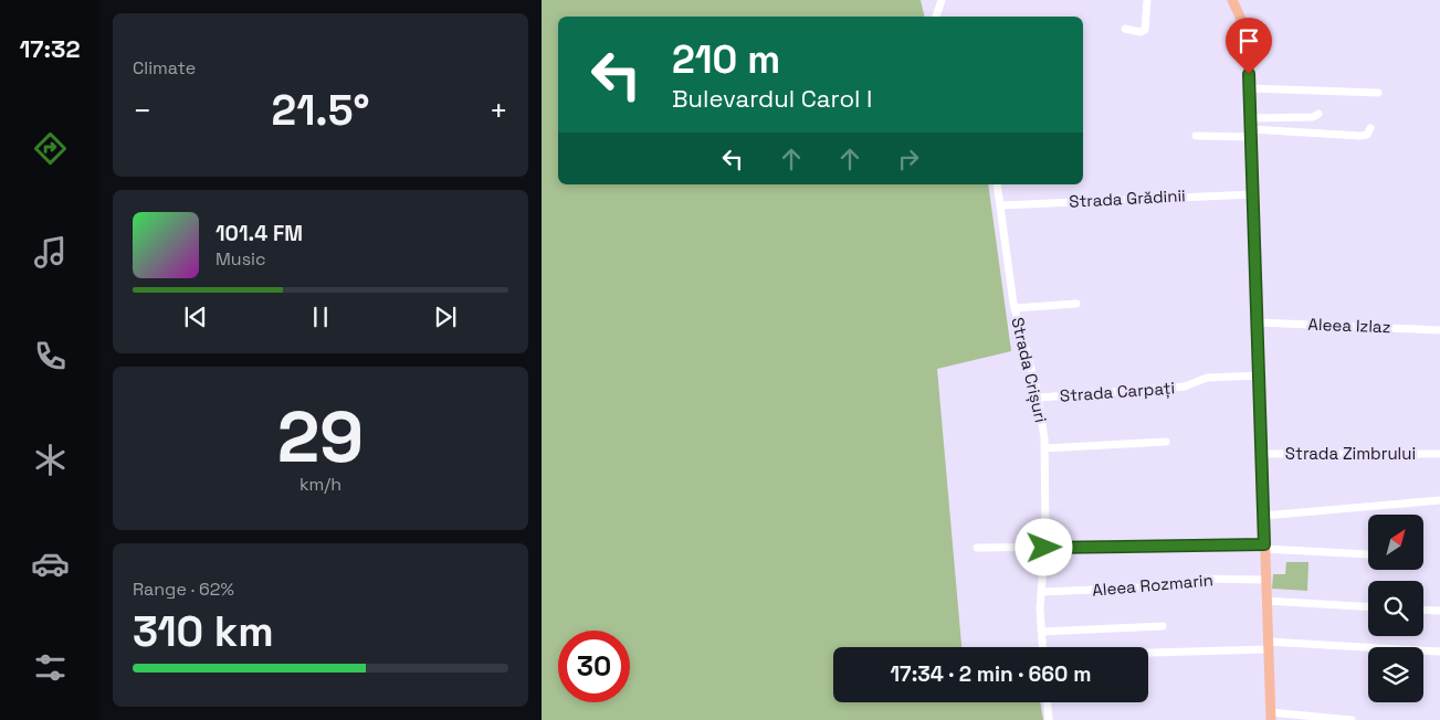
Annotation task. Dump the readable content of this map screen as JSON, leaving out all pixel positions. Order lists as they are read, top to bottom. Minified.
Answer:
{"streets":{"street":["Strada Grădinii","Aleea Izlaz","Strada Crișuri","Strada Carpați","Strada Zimbrului","Aleea Rozmarin"]},"crossings":[["Strada Grădinii","Strada Crișuri"],["Strada Crișuri","Strada Carpați"],["Strada Crișuri","Aleea Rozmarin"]],"north":"top right","page":{"tabs":"17:32","tile":["Climate",["29","km/h"],["Range · 62%","310 km"]],"turn":["210 m","Bulevardul Carol I"],"heat":["−","21.5°","+"],"song":["101.4 FM","Music"],"limit":"30","trip":"17:34 · 2 min · 660 m"}}
